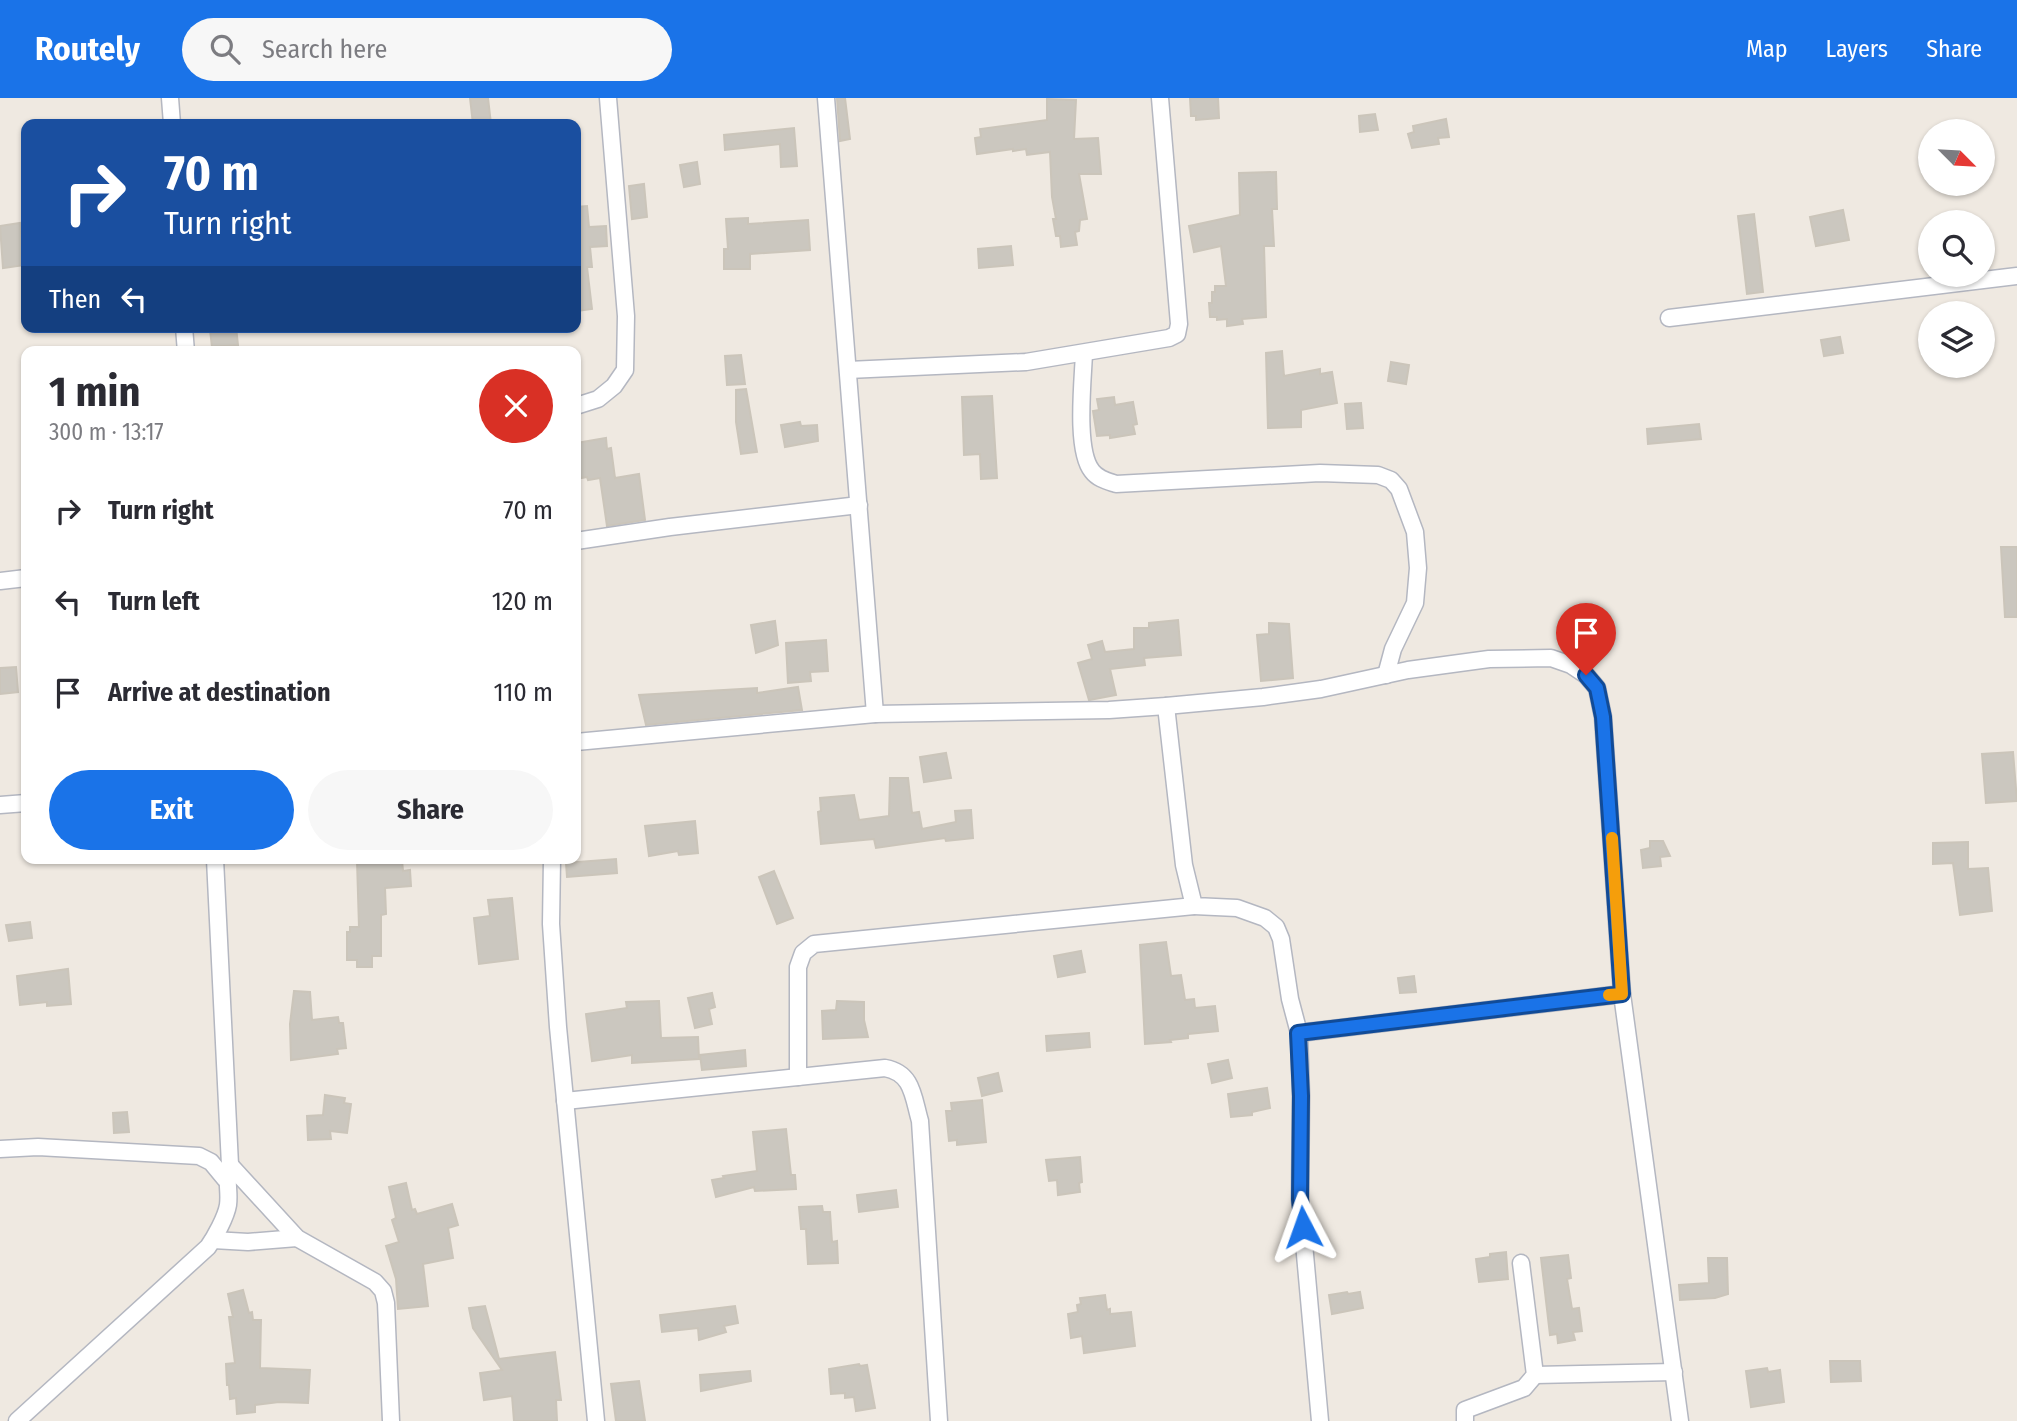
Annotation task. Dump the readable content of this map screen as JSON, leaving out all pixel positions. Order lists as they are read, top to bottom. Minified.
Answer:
{"north":"bottom right","page":{"header":"Routely","search":"Search here","nav":["Map","Layers","Share"],"turn":["70 m","Turn right"],"then":"Then","heading":["1 min","300 m · 13:17"],"list":[{"name":"Turn right","value":"70 m"},{"name":"Turn left","value":"120 m"},{"name":"Arrive at destination","value":"110 m"}],"buttons":["Exit","Share"]}}
